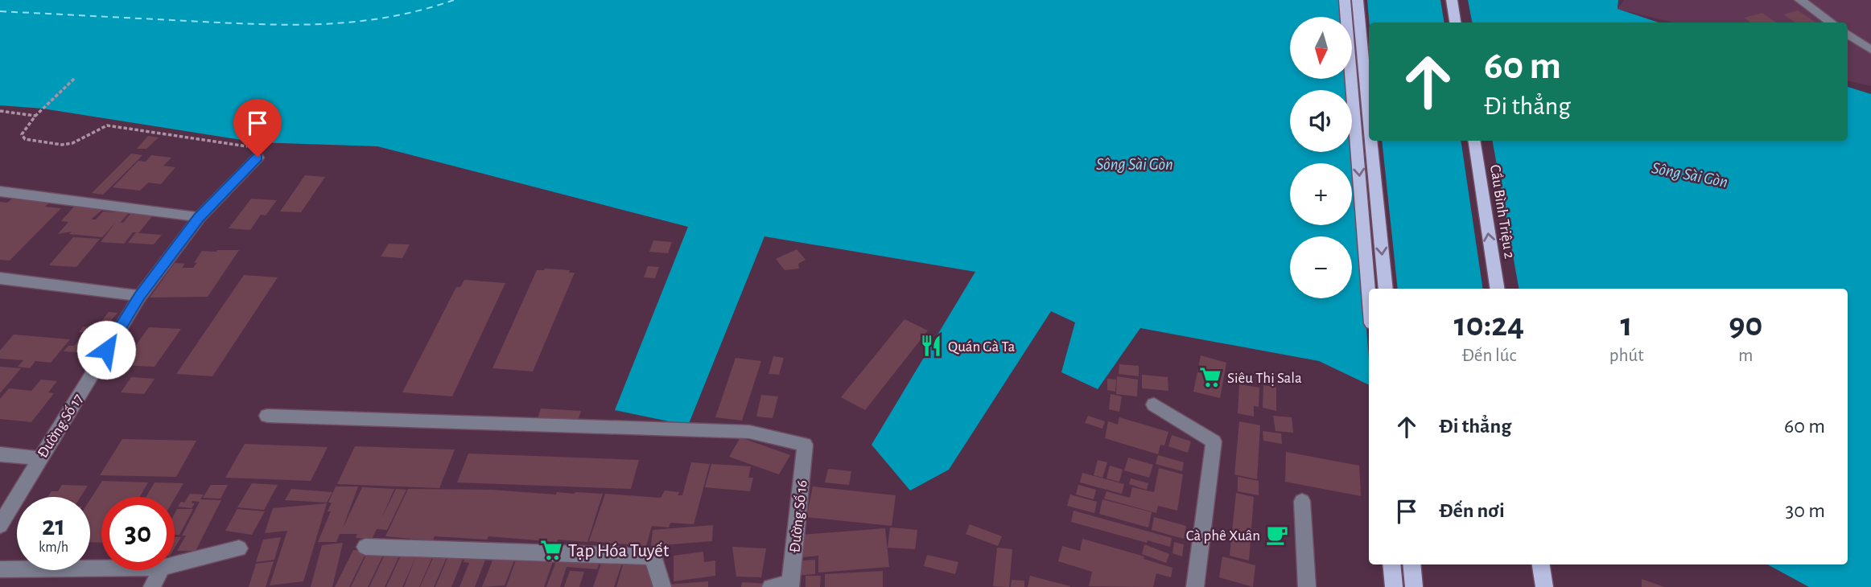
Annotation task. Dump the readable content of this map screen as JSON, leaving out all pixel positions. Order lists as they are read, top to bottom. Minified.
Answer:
{"streets":{"main road":["Cầu Bình Triệu 2"],"street":["Đường Số 17","Đường Số 16"]},"water":["Sông Sài Gòn"],"places":{"restaurant":["Quán Gà Ta"],"supermarket":["Siêu Thị Sala","Tạp Hóa Tuyết"],"cafe":["Cà phê Xuân"]},"north":"bottom","page":{"map_buttons":["+","−"],"turn":["60 m","Đi thẳng"],"eta":["10:24","Đến lúc","1","phút","90","m"],"list":[{"name":"Đi thẳng","value":"60 m"},{"name":"Đến nơi","value":"30 m"}],"speed":"21 km/h","limit":"30"}}
